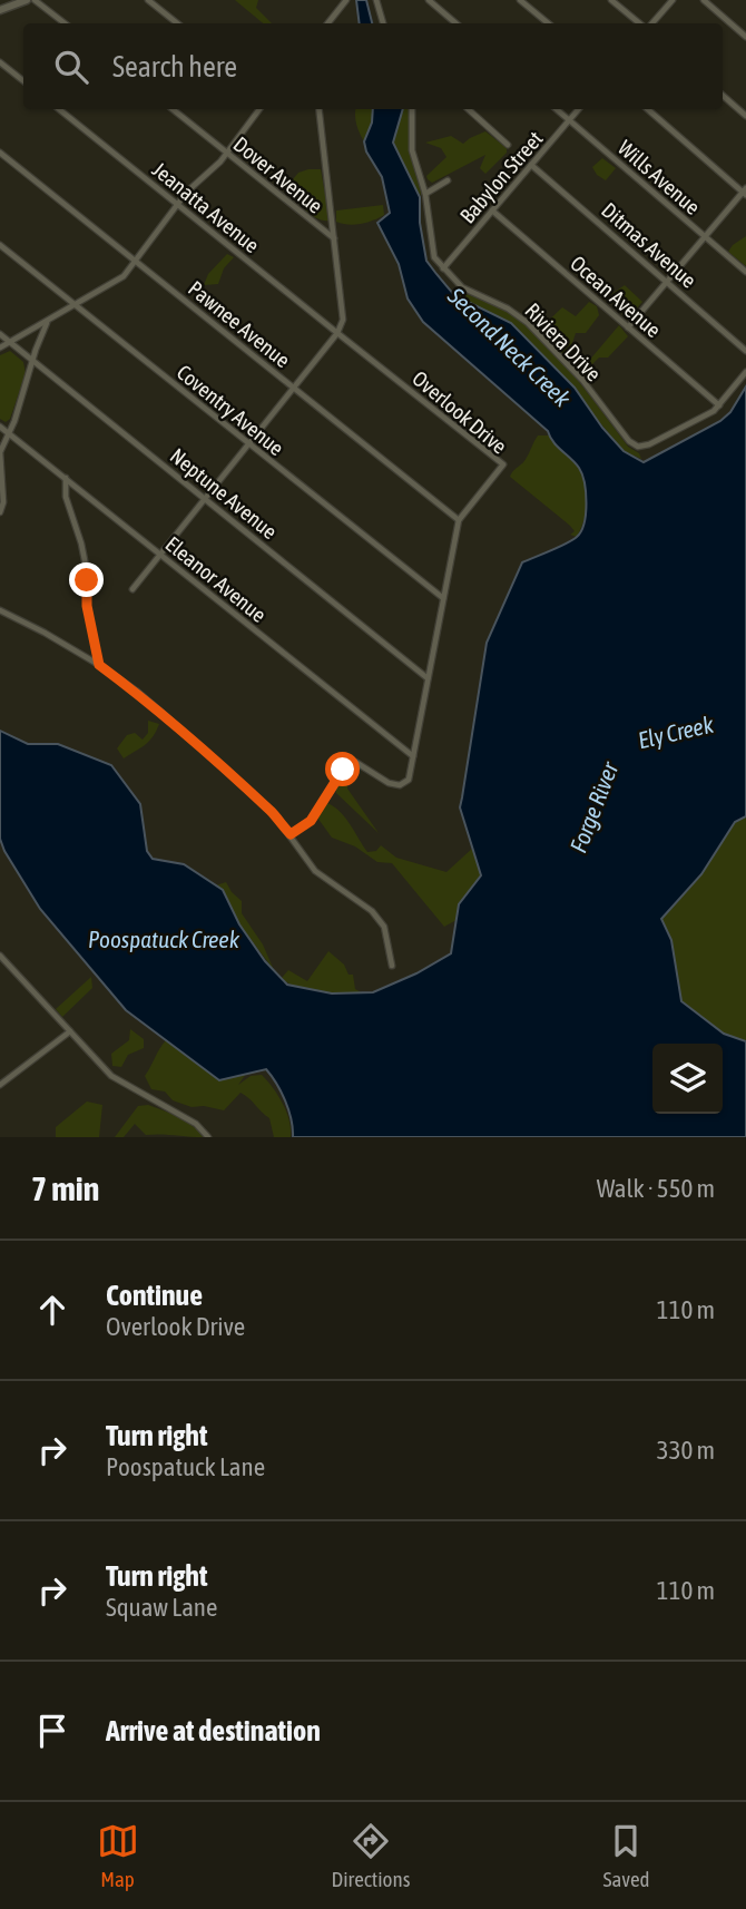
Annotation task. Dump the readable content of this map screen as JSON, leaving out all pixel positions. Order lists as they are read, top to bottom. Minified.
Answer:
{"streets":{"street":["Dover Avenue","Babylon Street","Wills Avenue","Jeanatta Avenue","Ditmas Avenue","Ocean Avenue","Pawnee Avenue","Riviera Drive","Coventry Avenue","Overlook Drive","Neptune Avenue","Eleanor Avenue"]},"crossings":[["Babylon Street","Wills Avenue"],["Babylon Street","Ditmas Avenue"],["Babylon Street","Ocean Avenue"],["Babylon Street","Riviera Drive"],["Jeanatta Avenue","Overlook Drive"],["Ocean Avenue","Riviera Drive"],["Pawnee Avenue","Overlook Drive"],["Coventry Avenue","Overlook Drive"],["Overlook Drive","Neptune Avenue"],["Overlook Drive","Eleanor Avenue"]],"water":["Second Neck Creek","Ely Creek","Forge River","Poospatuck Creek"],"page":{"search":"Search here","heading":["7 min","Walk · 550 m"],"list":[["Continue","Overlook Drive","110 m"],["Turn right","Poospatuck Lane","330 m"],["Turn right","Squaw Lane","110 m"],"Arrive at destination"],"nav":["Map","Directions","Saved"]}}
